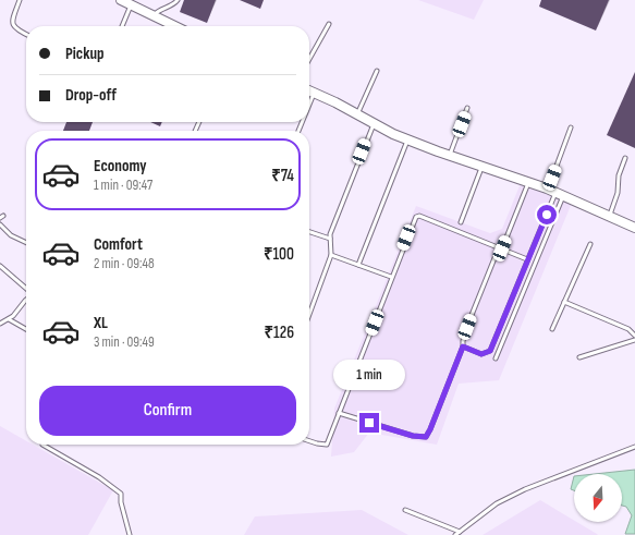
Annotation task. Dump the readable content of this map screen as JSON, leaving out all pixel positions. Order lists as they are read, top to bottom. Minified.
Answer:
{"north":"bottom","page":{"banner":["Pickup","Drop-off"],"list":[{"name":"Economy","note":"1 min · 09:47","value":"₹74"},{"name":"Comfort","note":"2 min · 09:48","value":"₹100"},{"name":"XL","note":"3 min · 09:49","value":"₹126"}],"bubble":"1 min","buttons":"Confirm"}}
